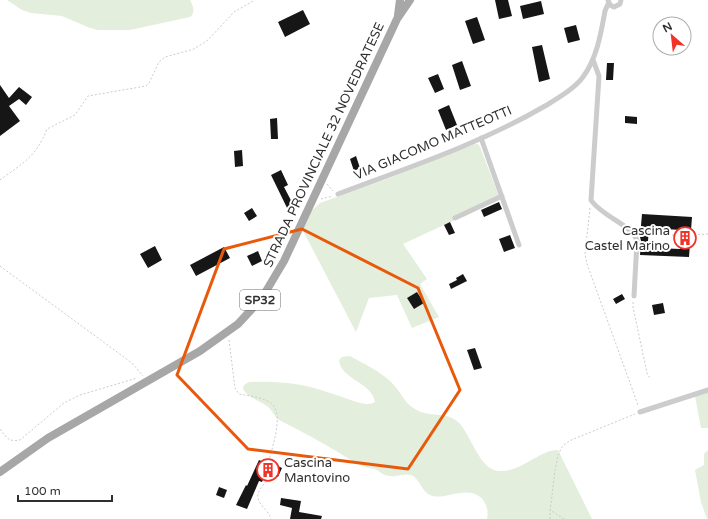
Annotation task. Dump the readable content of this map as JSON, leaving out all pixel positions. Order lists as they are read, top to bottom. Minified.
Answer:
{"streets":{"main road":["STRADA PROVINCIALE 32 NOVEDRATESE","SP32"],"street":["VIA GIACOMO MATTEOTTI"]},"places":{"building":["Cascina Castel Marino","Cascina Mantovino"]},"scale_bar":"100 m","north":"top left"}
